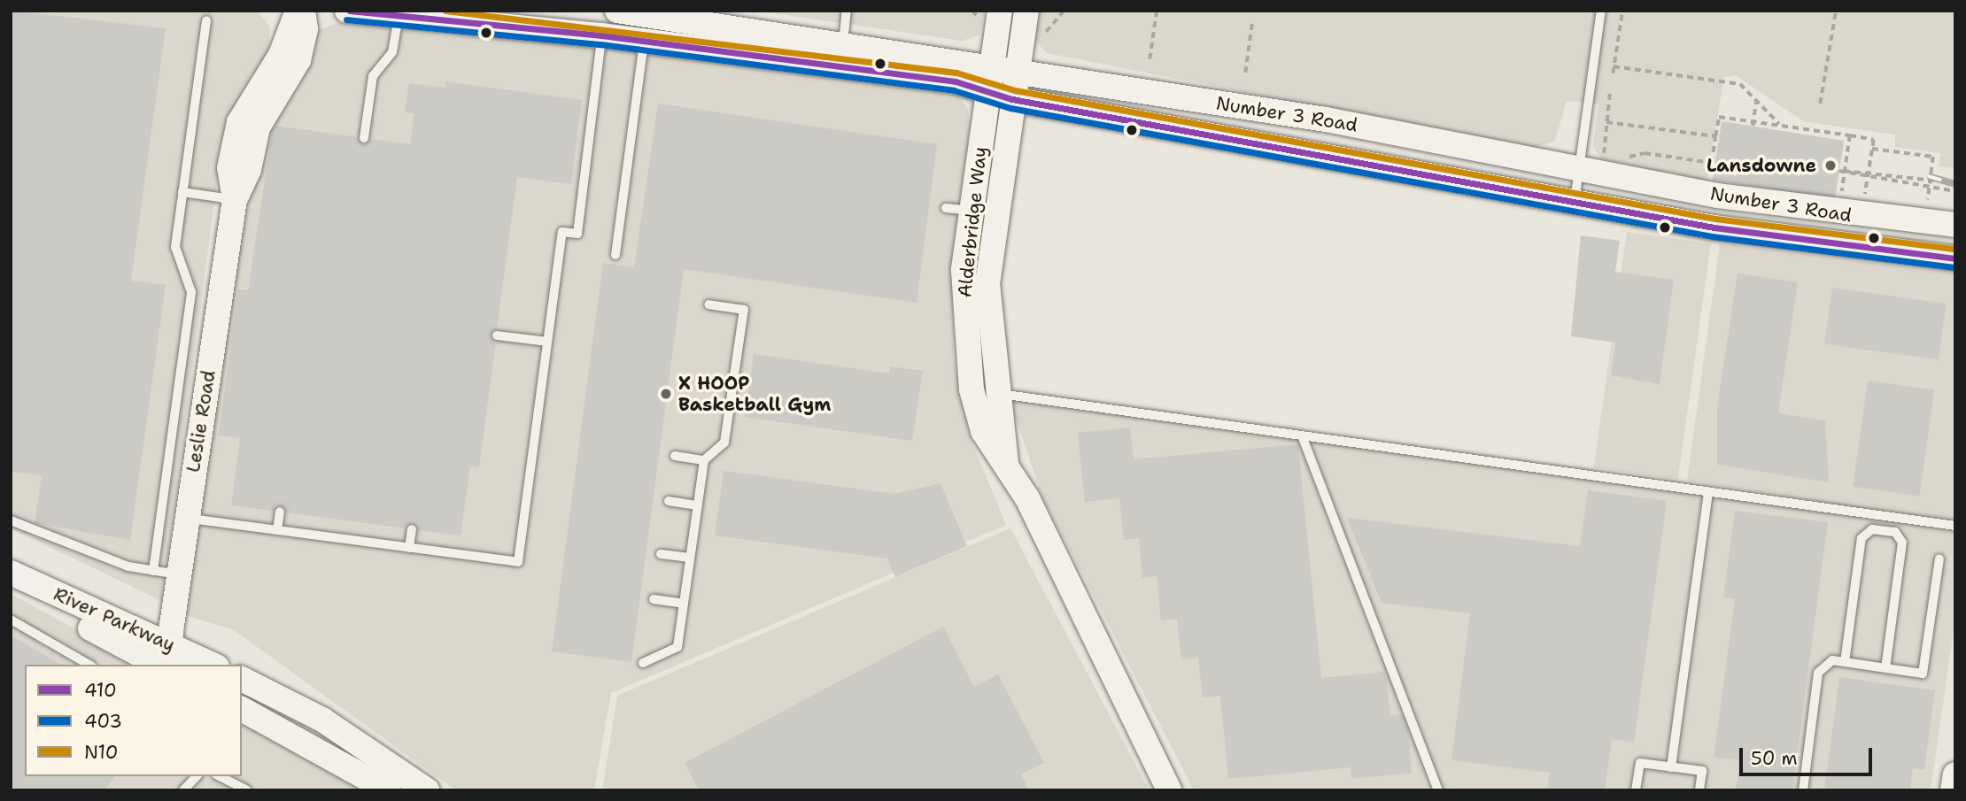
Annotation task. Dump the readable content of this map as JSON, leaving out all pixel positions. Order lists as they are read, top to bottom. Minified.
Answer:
{"streets":{"main road":["Number 3 Road","Alderbridge Way","Leslie Road","River Parkway"]},"crossings":[["Number 3 Road","Alderbridge Way"],["Leslie Road","River Parkway"]],"places":["Lansdowne","X HOOP Basketball Gym"],"lines":["transit line 410","transit line N10","transit line 403"],"legend":["410","403","N10"],"scale_bar":"50 m"}
